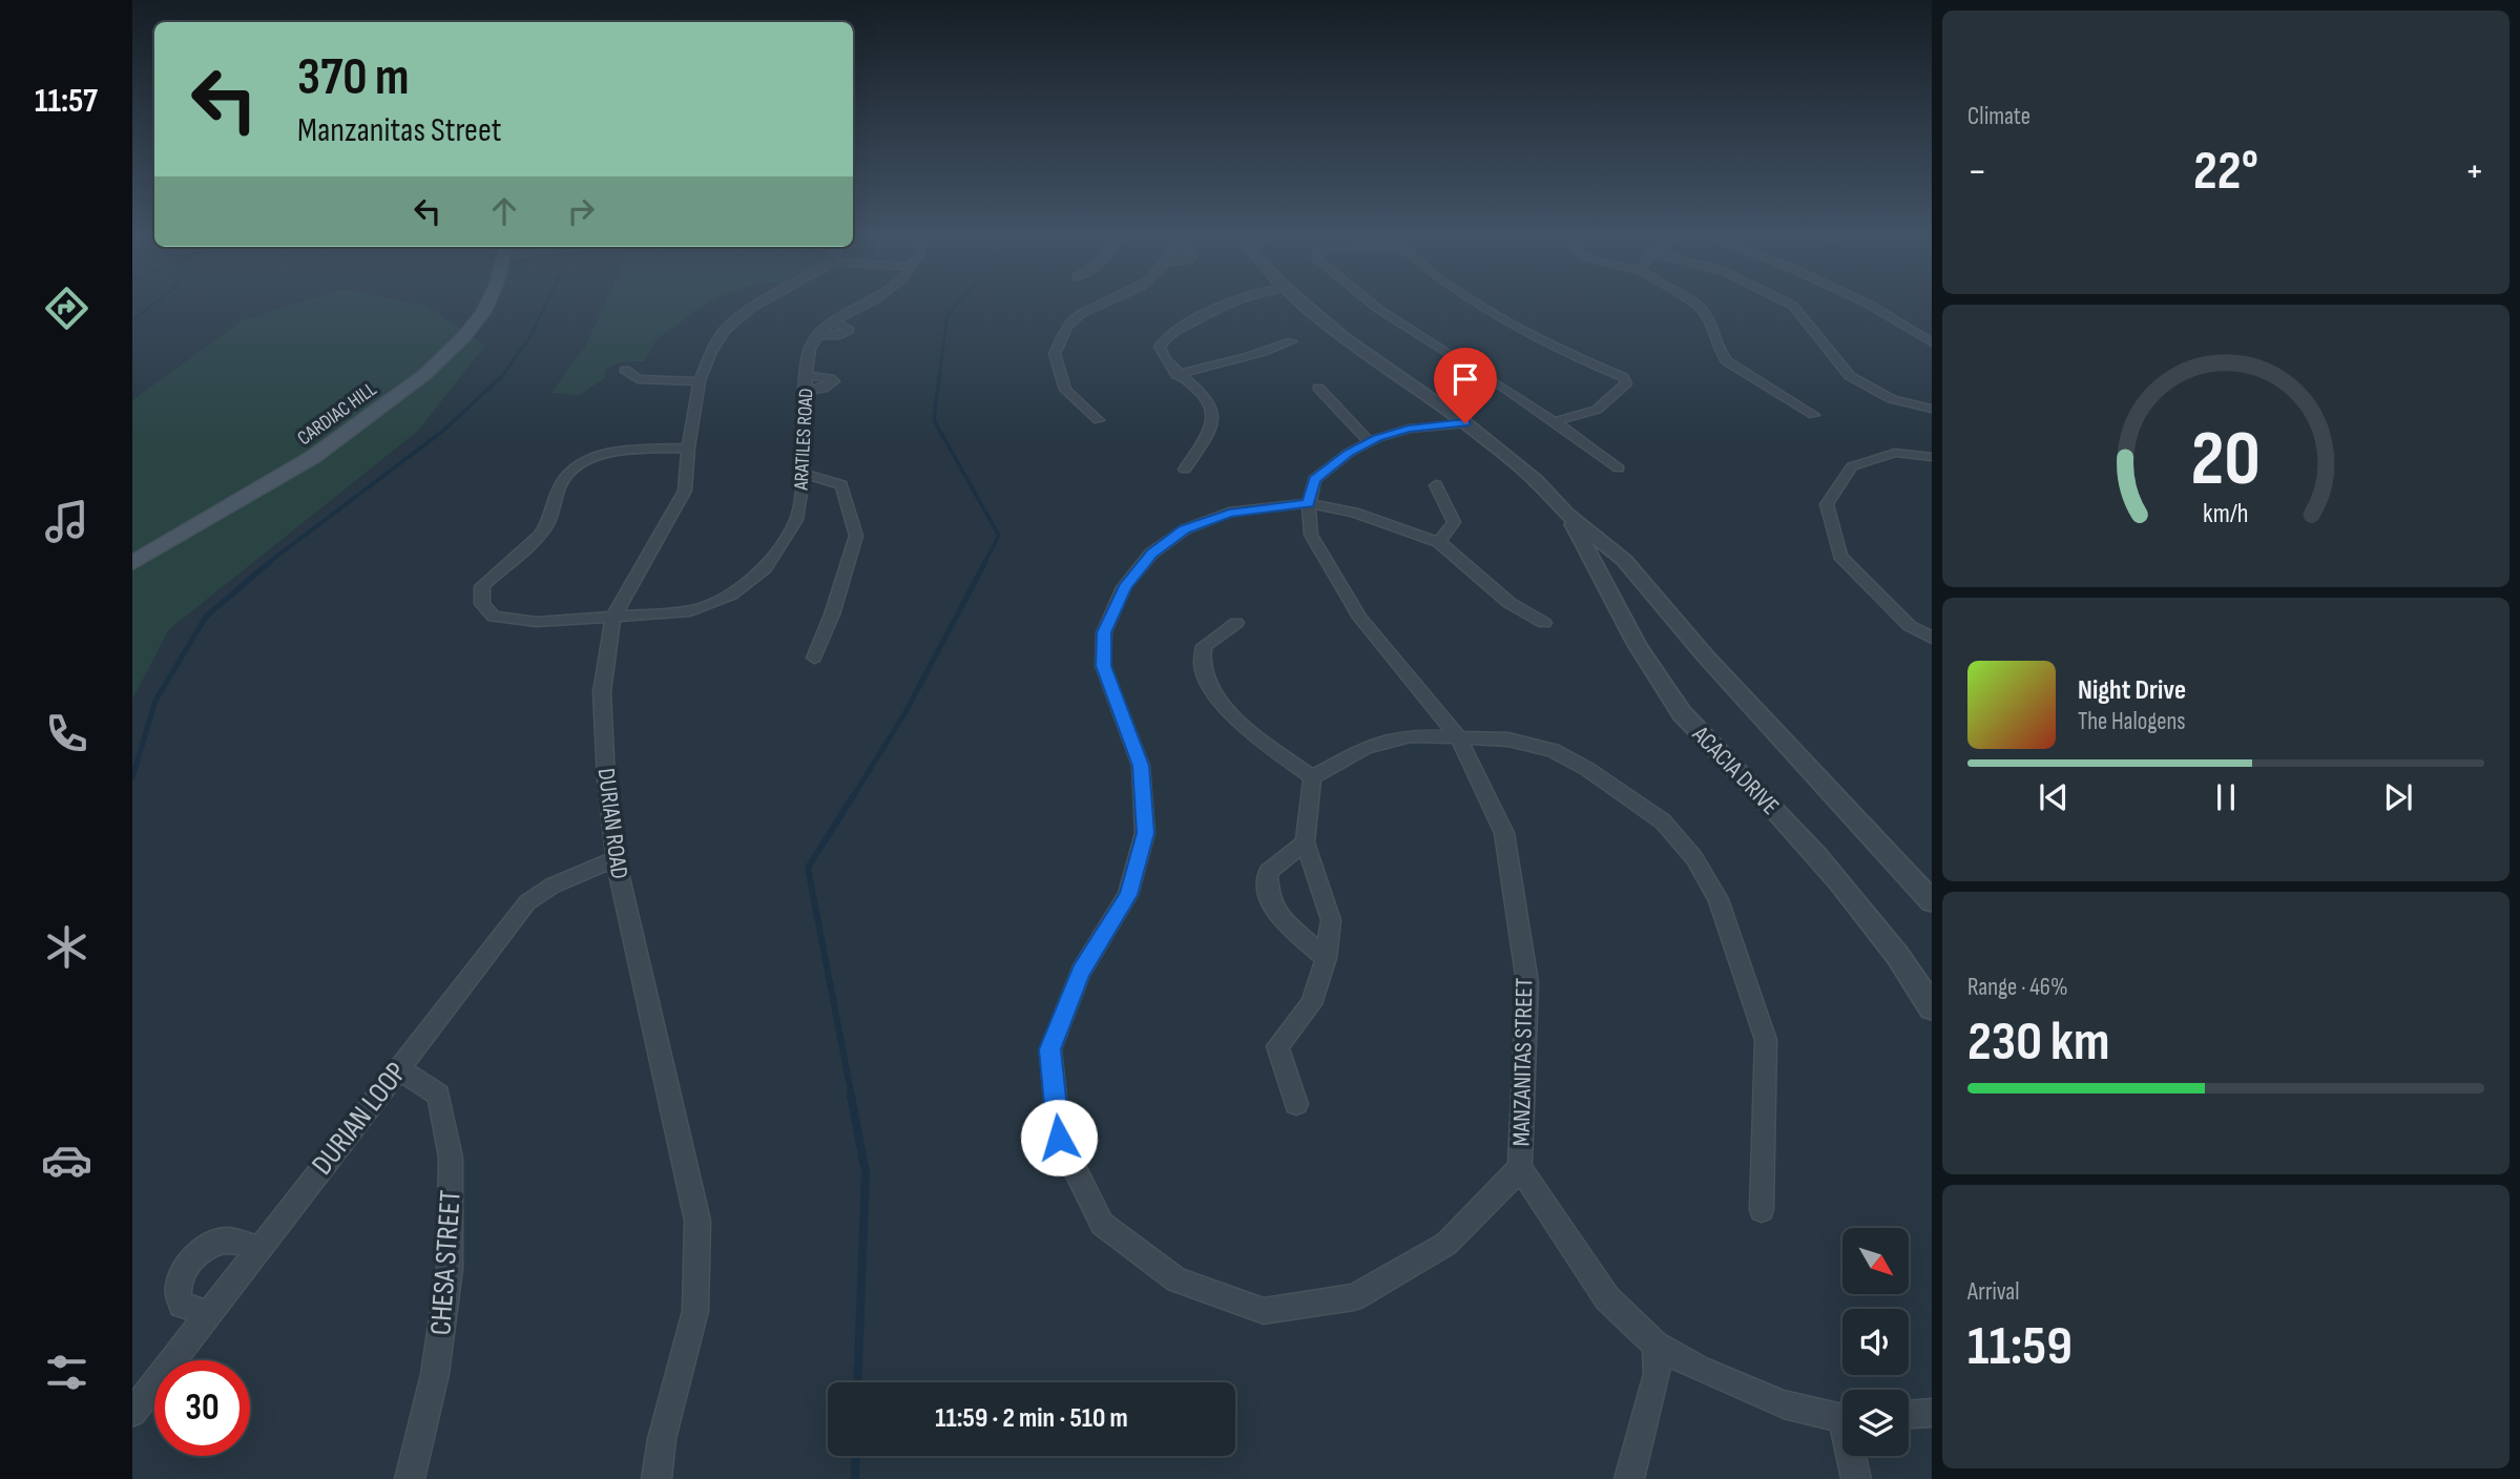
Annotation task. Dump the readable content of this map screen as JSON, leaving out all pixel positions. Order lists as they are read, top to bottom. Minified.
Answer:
{"streets":{"main road":["CARDIAC HILL"],"street":["ARATILES ROAD","ACACIA DRIVE","DURIAN ROAD","MANZANITAS STREET","DURIAN LOOP","CHESA STREET"]},"crossings":[["ARATILES ROAD","DURIAN ROAD"],["DURIAN ROAD","DURIAN LOOP"],["DURIAN LOOP","CHESA STREET"]],"north":"bottom right","page":{"tabs":"11:57","tile":["Climate",["Range · 46%","230 km"],["Arrival","11:59"]],"turn":["370 m","Manzanitas Street"],"heat":["−","22°","+"],"song":["Night Drive","The Halogens"],"limit":"30","trip":"11:59 · 2 min · 510 m","gauge":["20","km/h"]}}
